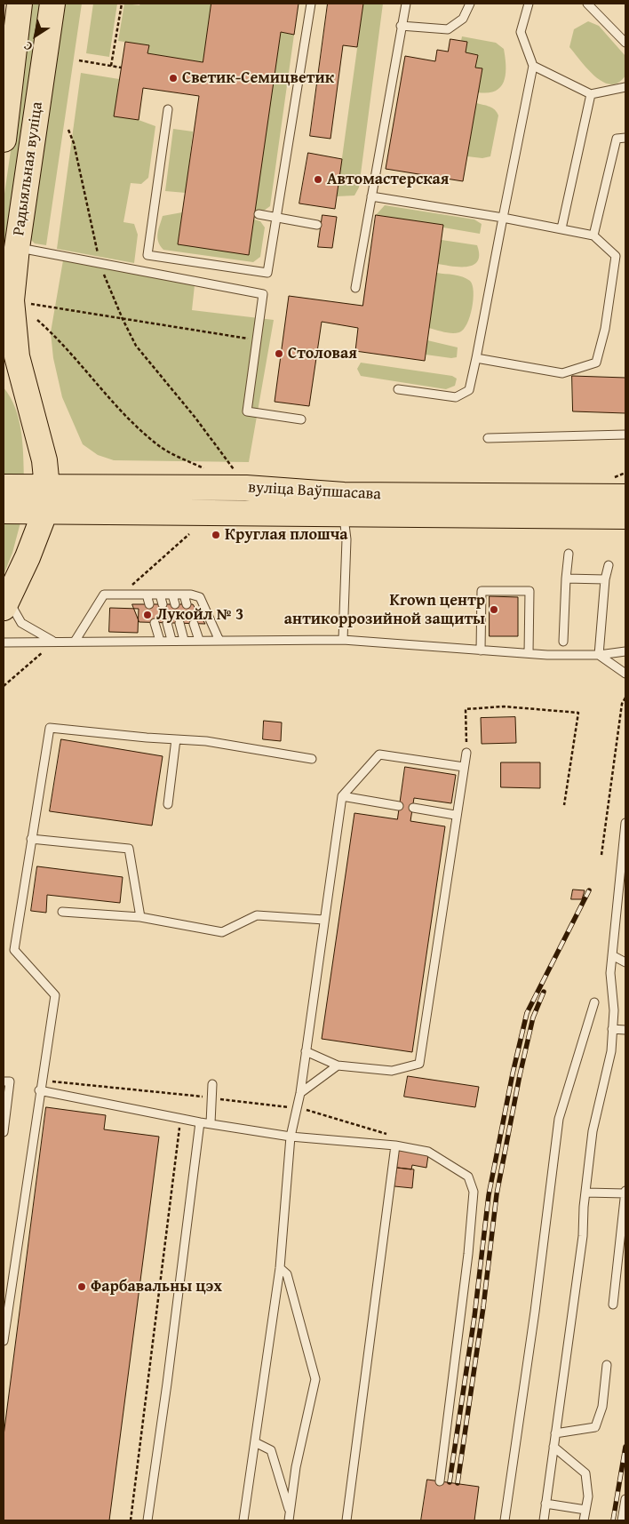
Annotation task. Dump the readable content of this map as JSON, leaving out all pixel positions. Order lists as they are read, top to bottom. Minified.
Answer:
{"streets":{"main road":["Радыяльная вуліца","вуліца Ваўпшасава"]},"crossings":[["Радыяльная вуліца","вуліца Ваўпшасава"]],"places":["Светик-Семицветик","Автомастерская","Столовая","Круглая плошча","Krown центр антикоррозийной защиты","Лукойл № 3","Фарбавальны цэх"],"north":"bottom left"}
